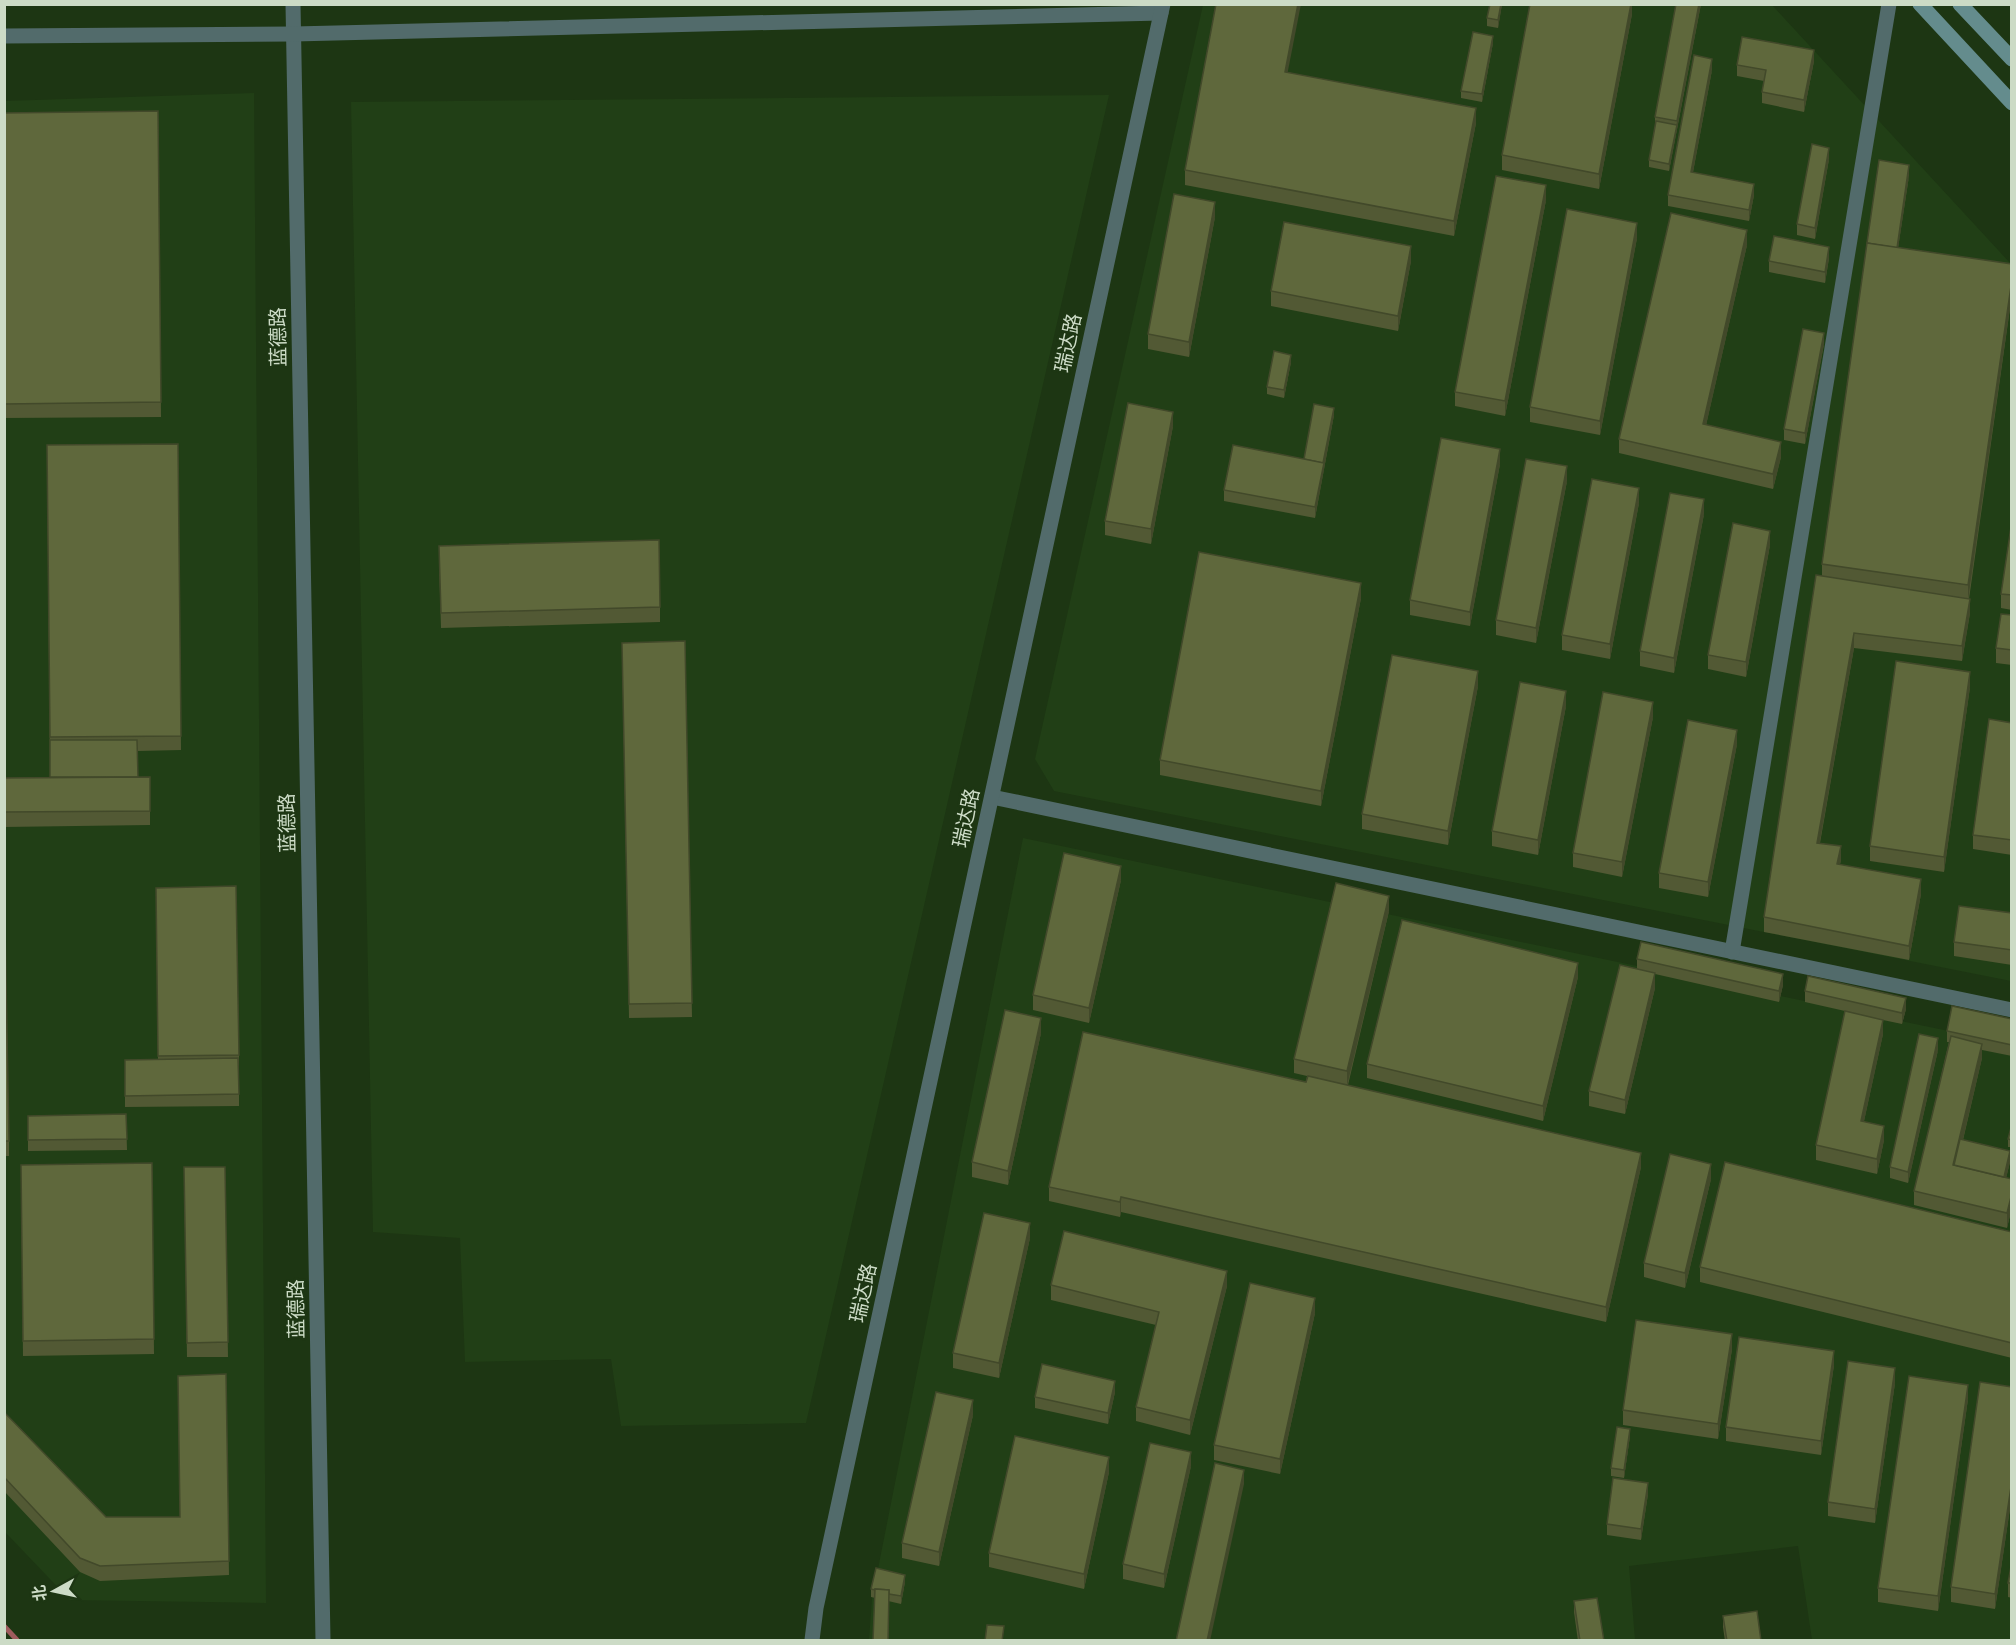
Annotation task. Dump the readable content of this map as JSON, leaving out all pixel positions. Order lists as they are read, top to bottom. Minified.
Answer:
{"streets":{"street":["蓝德路","瑞达路"]},"north":"left"}
